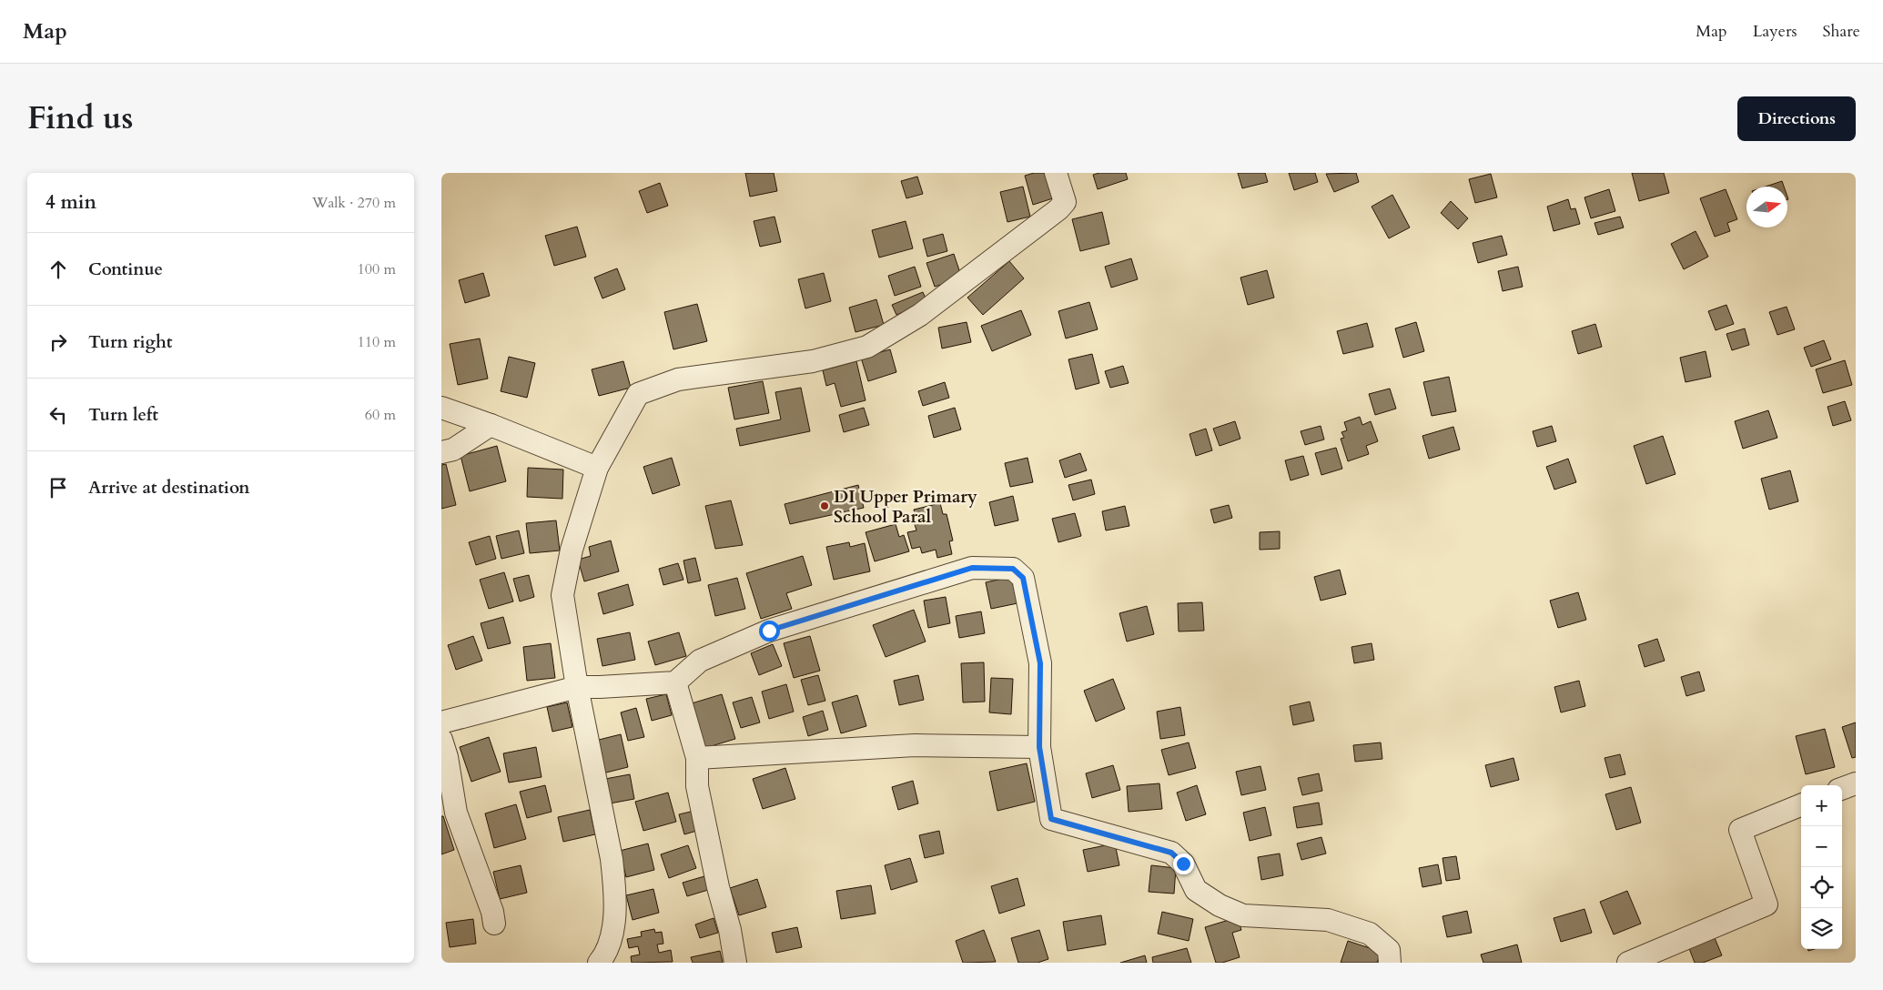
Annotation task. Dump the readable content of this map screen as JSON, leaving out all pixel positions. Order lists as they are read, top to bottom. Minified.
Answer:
{"places":["DI Upper Primary School Paral"],"north":"right","page":{"header":"Map","nav":["Map","Layers","Share"],"title":"Find us","buttons":"Directions","heading":["4 min","Walk · 270 m"],"list":[["Continue","100 m"],["Turn right","110 m"],["Turn left","60 m"],"Arrive at destination"],"map_buttons":["+","−"]}}
